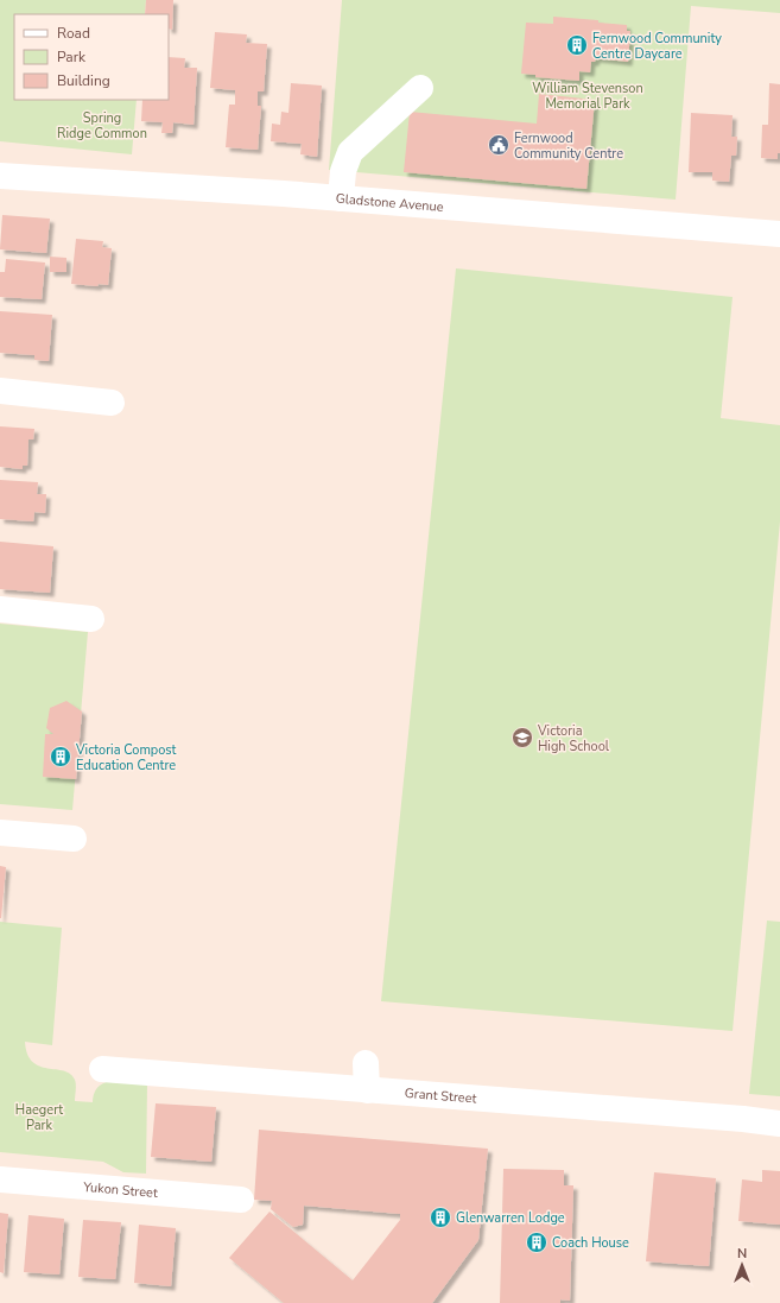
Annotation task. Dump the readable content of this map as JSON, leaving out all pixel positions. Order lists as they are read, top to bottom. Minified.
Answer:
{"streets":{"street":["Gladstone Avenue","Grant Street","Yukon Street"]},"parks":["William Stevenson Memorial Park","Spring Ridge Common","Haegert Park"],"places":{"building":["Fernwood Community Centre Daycare","Victoria Compost Education Centre","Glenwarren Lodge","Coach House"],"public building":["Fernwood Community Centre"],"school or university":["Victoria High School"]},"legend":["Road","Park","Building"],"north":"top"}
